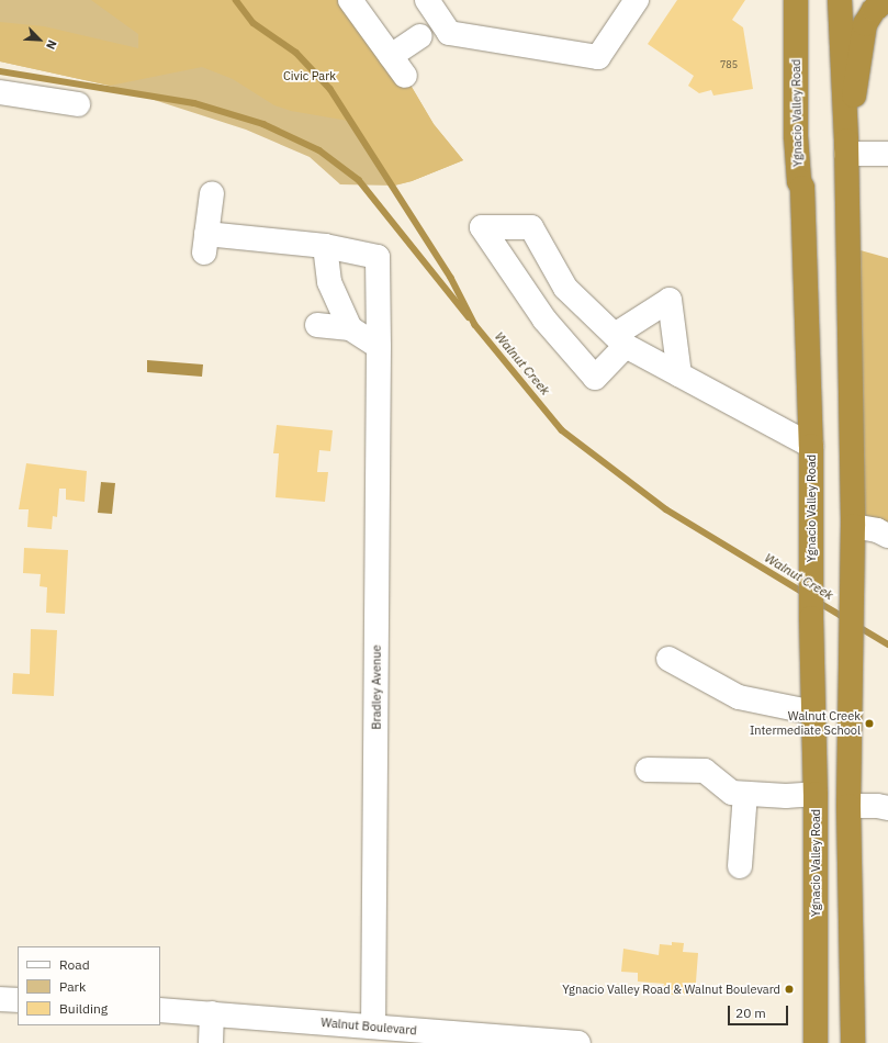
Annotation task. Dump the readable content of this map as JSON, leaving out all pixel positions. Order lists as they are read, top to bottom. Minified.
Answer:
{"streets":{"highway":["Ygnacio Valley Road"],"street":["Bradley Avenue","Walnut Boulevard"]},"crossings":[["Bradley Avenue","Walnut Boulevard"]],"water":["Walnut Creek"],"parks":["Civic Park"],"places":["Walnut Creek Intermediate School","Ygnacio Valley Road & Walnut Boulevard"],"house_numbers":["785"],"legend":["Road","Park","Building"],"scale_bar":"20 m","north":"bottom right"}
